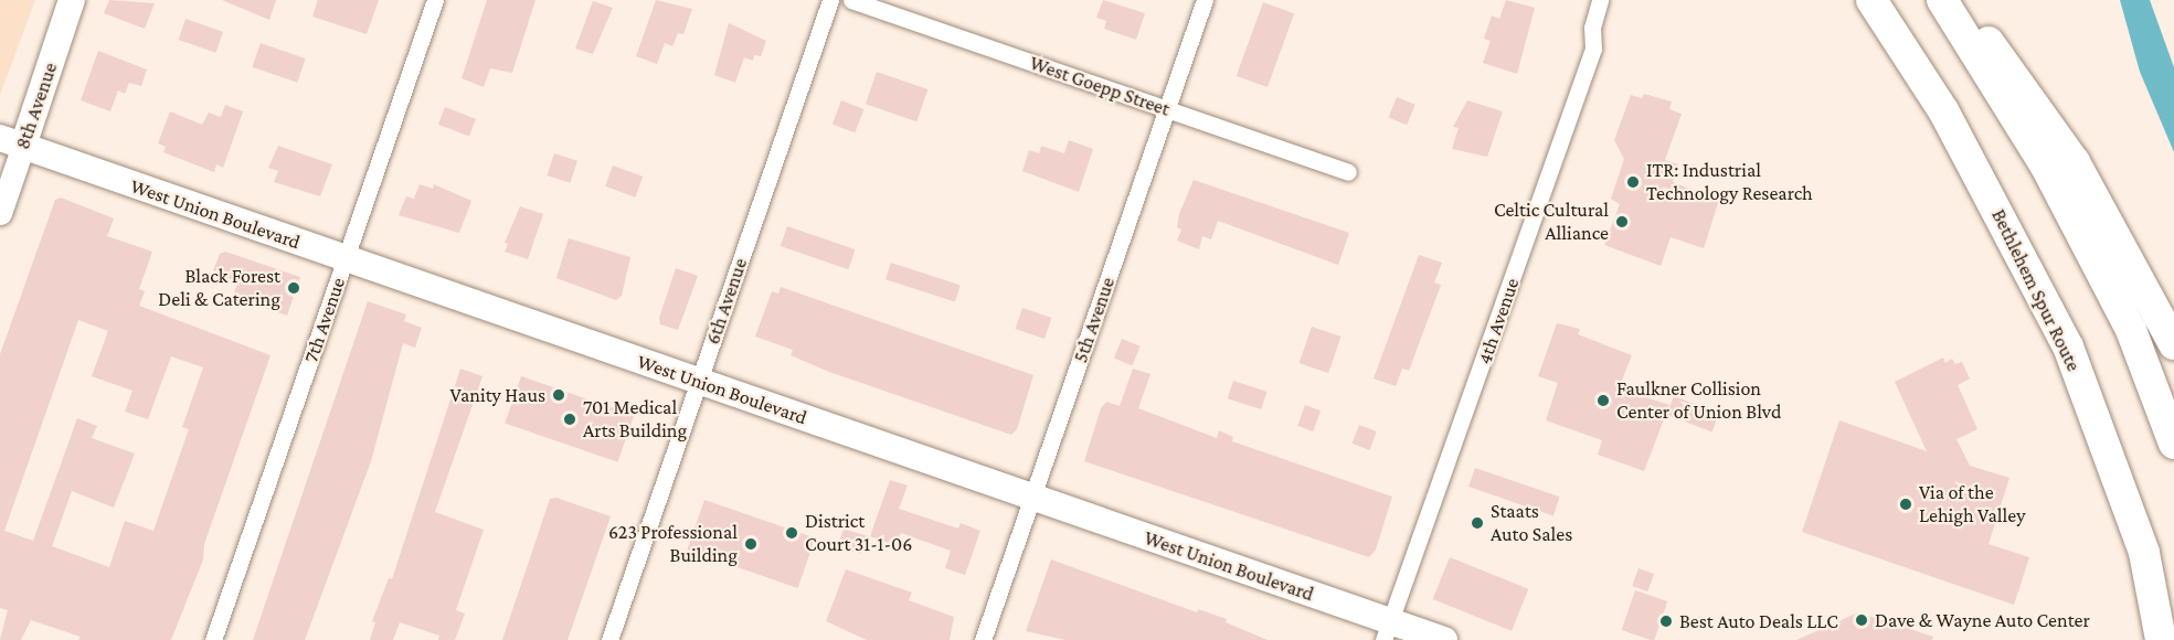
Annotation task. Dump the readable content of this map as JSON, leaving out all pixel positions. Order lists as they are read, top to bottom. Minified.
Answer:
{"streets":{"highway":["Bethlehem Spur Route"],"main road":["8th Avenue","West Union Boulevard"],"street":["West Goepp Street","6th Avenue","7th Avenue","5th Avenue","4th Avenue"]},"crossings":[["West Goepp Street","5th Avenue"],["8th Avenue","West Union Boulevard"],["West Union Boulevard","6th Avenue"],["West Union Boulevard","7th Avenue"],["West Union Boulevard","5th Avenue"],["West Union Boulevard","4th Avenue"]],"places":["ITR: Industrial Technology Research","Celtic Cultural Alliance","Black Forest Deli & Catering","Vanity Haus","Faulkner Collision Center of Union Blvd","701 Medical Arts Building","Via of the Lehigh Valley","Staats Auto Sales","District Court 31-1-06","623 Professional Building","Dave & Wayne Auto Center","Best Auto Deals LLC"]}
